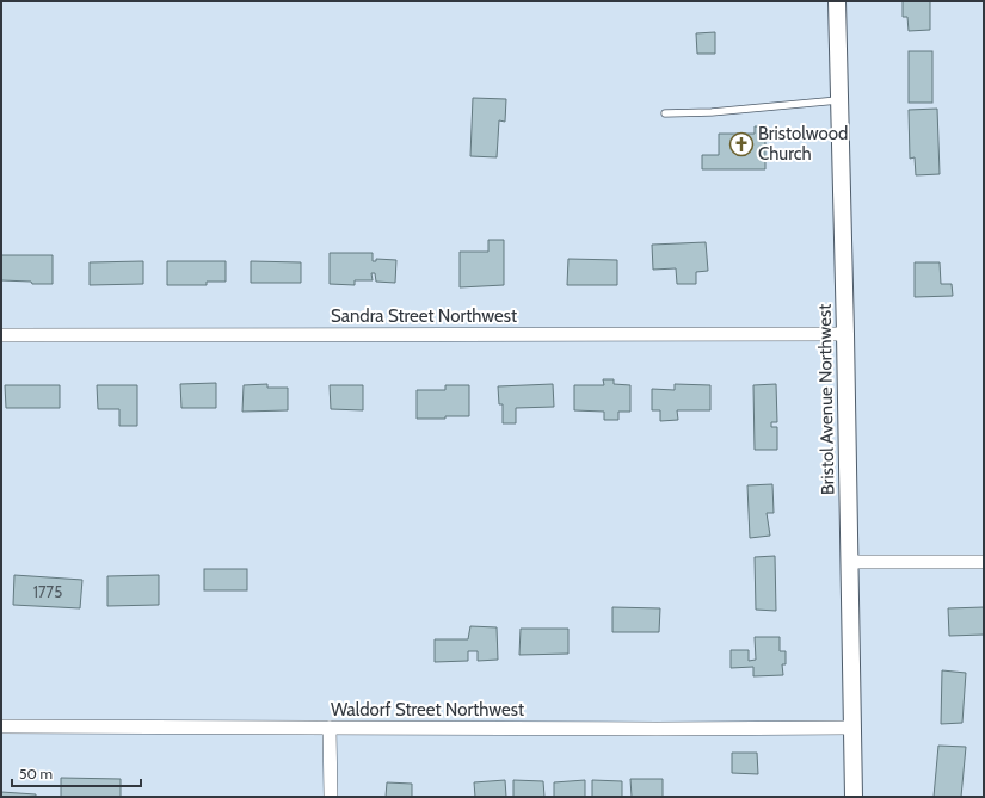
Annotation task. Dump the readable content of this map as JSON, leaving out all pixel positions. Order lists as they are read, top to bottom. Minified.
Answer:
{"streets":{"street":["Sandra Street Northwest","Bristol Avenue Northwest","Waldorf Street Northwest"]},"crossings":[["Sandra Street Northwest","Bristol Avenue Northwest"],["Bristol Avenue Northwest","Waldorf Street Northwest"]],"places":{"church":["Bristolwood Church"]},"house_numbers":["1775"],"scale_bar":"50 m"}
